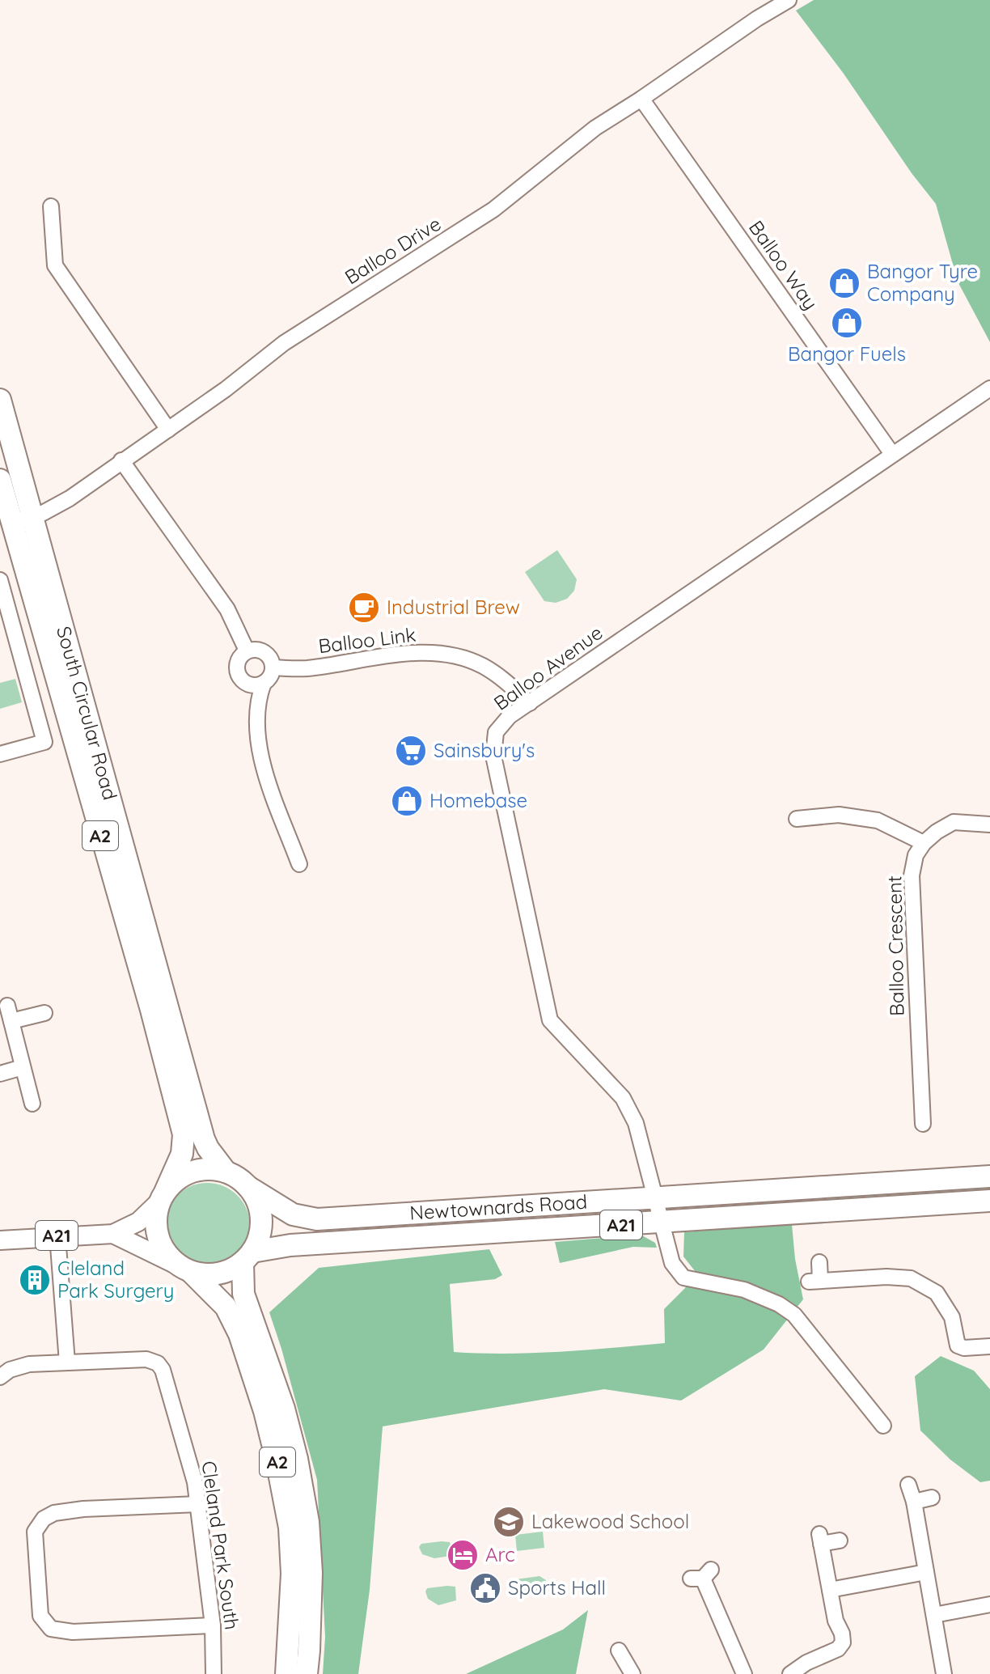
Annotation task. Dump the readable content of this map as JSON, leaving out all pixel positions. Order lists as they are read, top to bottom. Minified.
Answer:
{"streets":{"highway":["South Circular Road","A2","Newtownards Road","A21"],"street":["Balloo Drive","Balloo Way","Balloo Link","Balloo Avenue","Balloo Crescent","Cleland Park South"]},"crossings":[["Balloo Drive","Balloo Way"],["Balloo Drive","South Circular Road"],["Balloo Way","Balloo Avenue"],["Balloo Link","Balloo Avenue"],["Balloo Avenue","Newtownards Road"],["South Circular Road","A2"],["South Circular Road","Newtownards Road"],["South Circular Road","A21"],["A2","Newtownards Road"],["A2","A21"],["Newtownards Road","A21"]],"places":{"shop":["Bangor Tyre Company","Bangor Fuels","Homebase"],"cafe":["Industrial Brew"],"supermarket":["Sainsbury's"],"building":["Cleland Park Surgery"],"school or university":["Lakewood School"],"hotel":["Arc"],"public building":["Sports Hall"]}}
